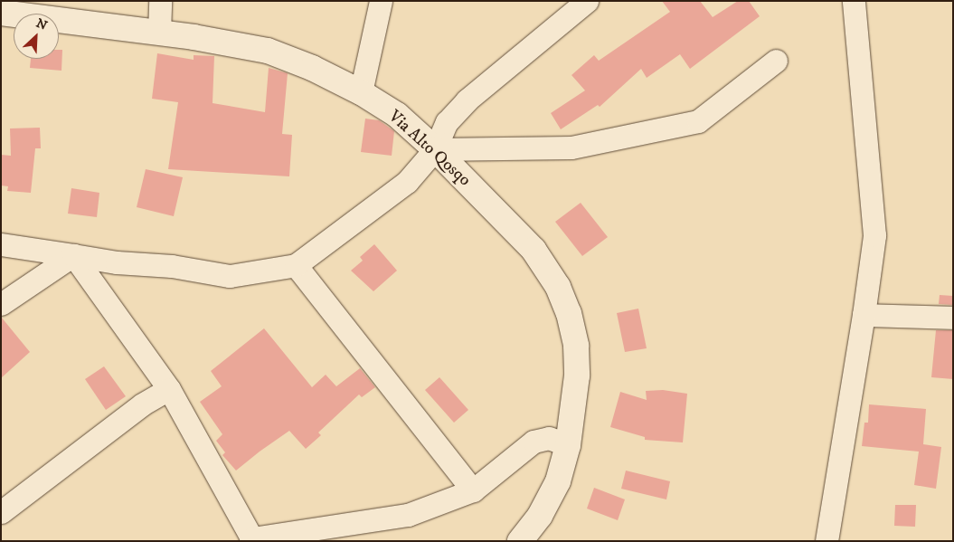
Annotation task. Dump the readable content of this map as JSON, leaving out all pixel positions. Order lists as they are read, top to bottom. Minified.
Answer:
{"streets":{"street":["Via Alto Qosqo"]},"north":"top right"}
